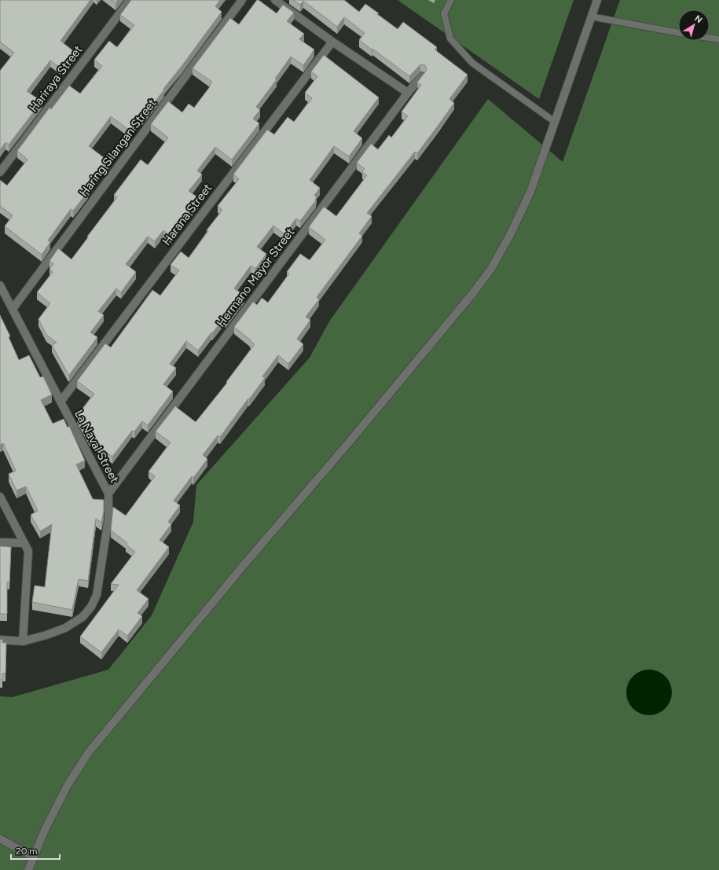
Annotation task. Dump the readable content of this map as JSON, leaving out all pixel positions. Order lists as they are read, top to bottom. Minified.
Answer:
{"streets":{"street":["Hariraya Street","Haring Silangan Street","Harana Street","Hermano Mayor Street","La Naval Street"]},"crossings":[["Haring Silangan Street","La Naval Street"],["Harana Street","La Naval Street"],["Hermano Mayor Street","La Naval Street"]],"scale_bar":"20 m","north":"top right"}
